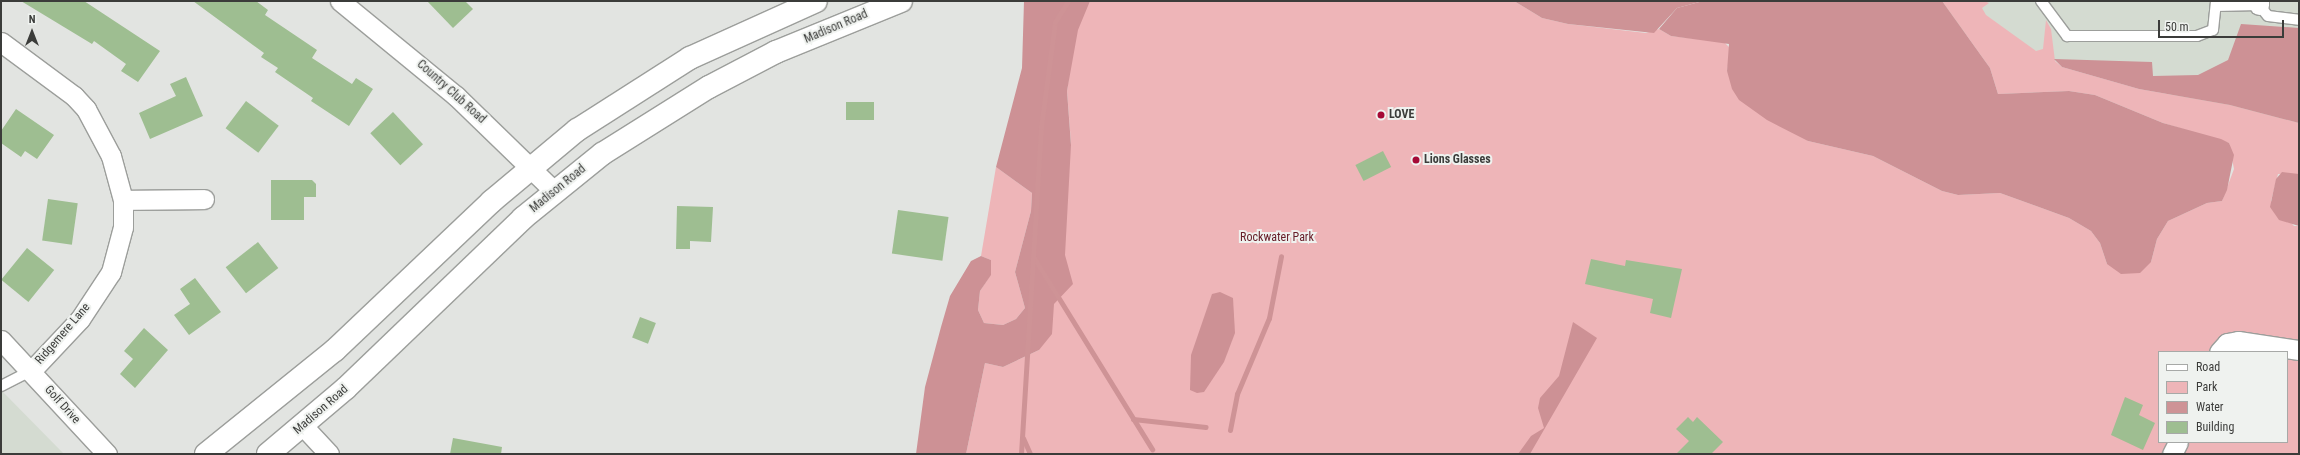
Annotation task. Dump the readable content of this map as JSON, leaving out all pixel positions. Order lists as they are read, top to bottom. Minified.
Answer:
{"streets":{"main road":["Madison Road"],"street":["Country Club Road","Ridgemere Lane","Golf Drive"]},"crossings":[["Madison Road","Country Club Road"],["Ridgemere Lane","Golf Drive"]],"parks":["Rockwater Park"],"places":["LOVE","Lions Glasses"],"legend":["Road","Park","Water","Building"],"scale_bar":"50 m","north":"top"}
